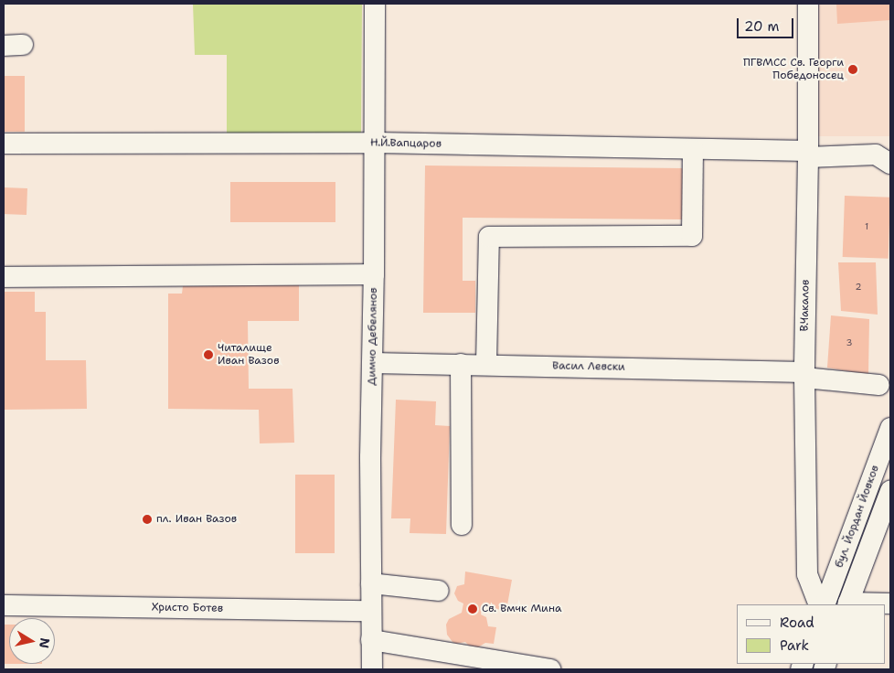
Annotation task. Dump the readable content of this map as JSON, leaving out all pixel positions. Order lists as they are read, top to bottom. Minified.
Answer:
{"streets":{"street":["Н.Й.Вапцаров","В.Чакалов","Димчо Дебелянов","Васил Левски","бул. Йордан Йовков","Христо Ботев"]},"crossings":[["Н.Й.Вапцаров","В.Чакалов"],["Н.Й.Вапцаров","Димчо Дебелянов"],["В.Чакалов","Васил Левски"],["Димчо Дебелянов","Васил Левски"],["Димчо Дебелянов","Христо Ботев"]],"places":["ПГВМСС Св. Георги Победоносец","Читалище Иван Вазов","пл. Иван Вазов","Св. Вмчк Мина"],"house_numbers":["1","2","3"],"legend":["Road","Park"],"scale_bar":"20 m","north":"right"}
